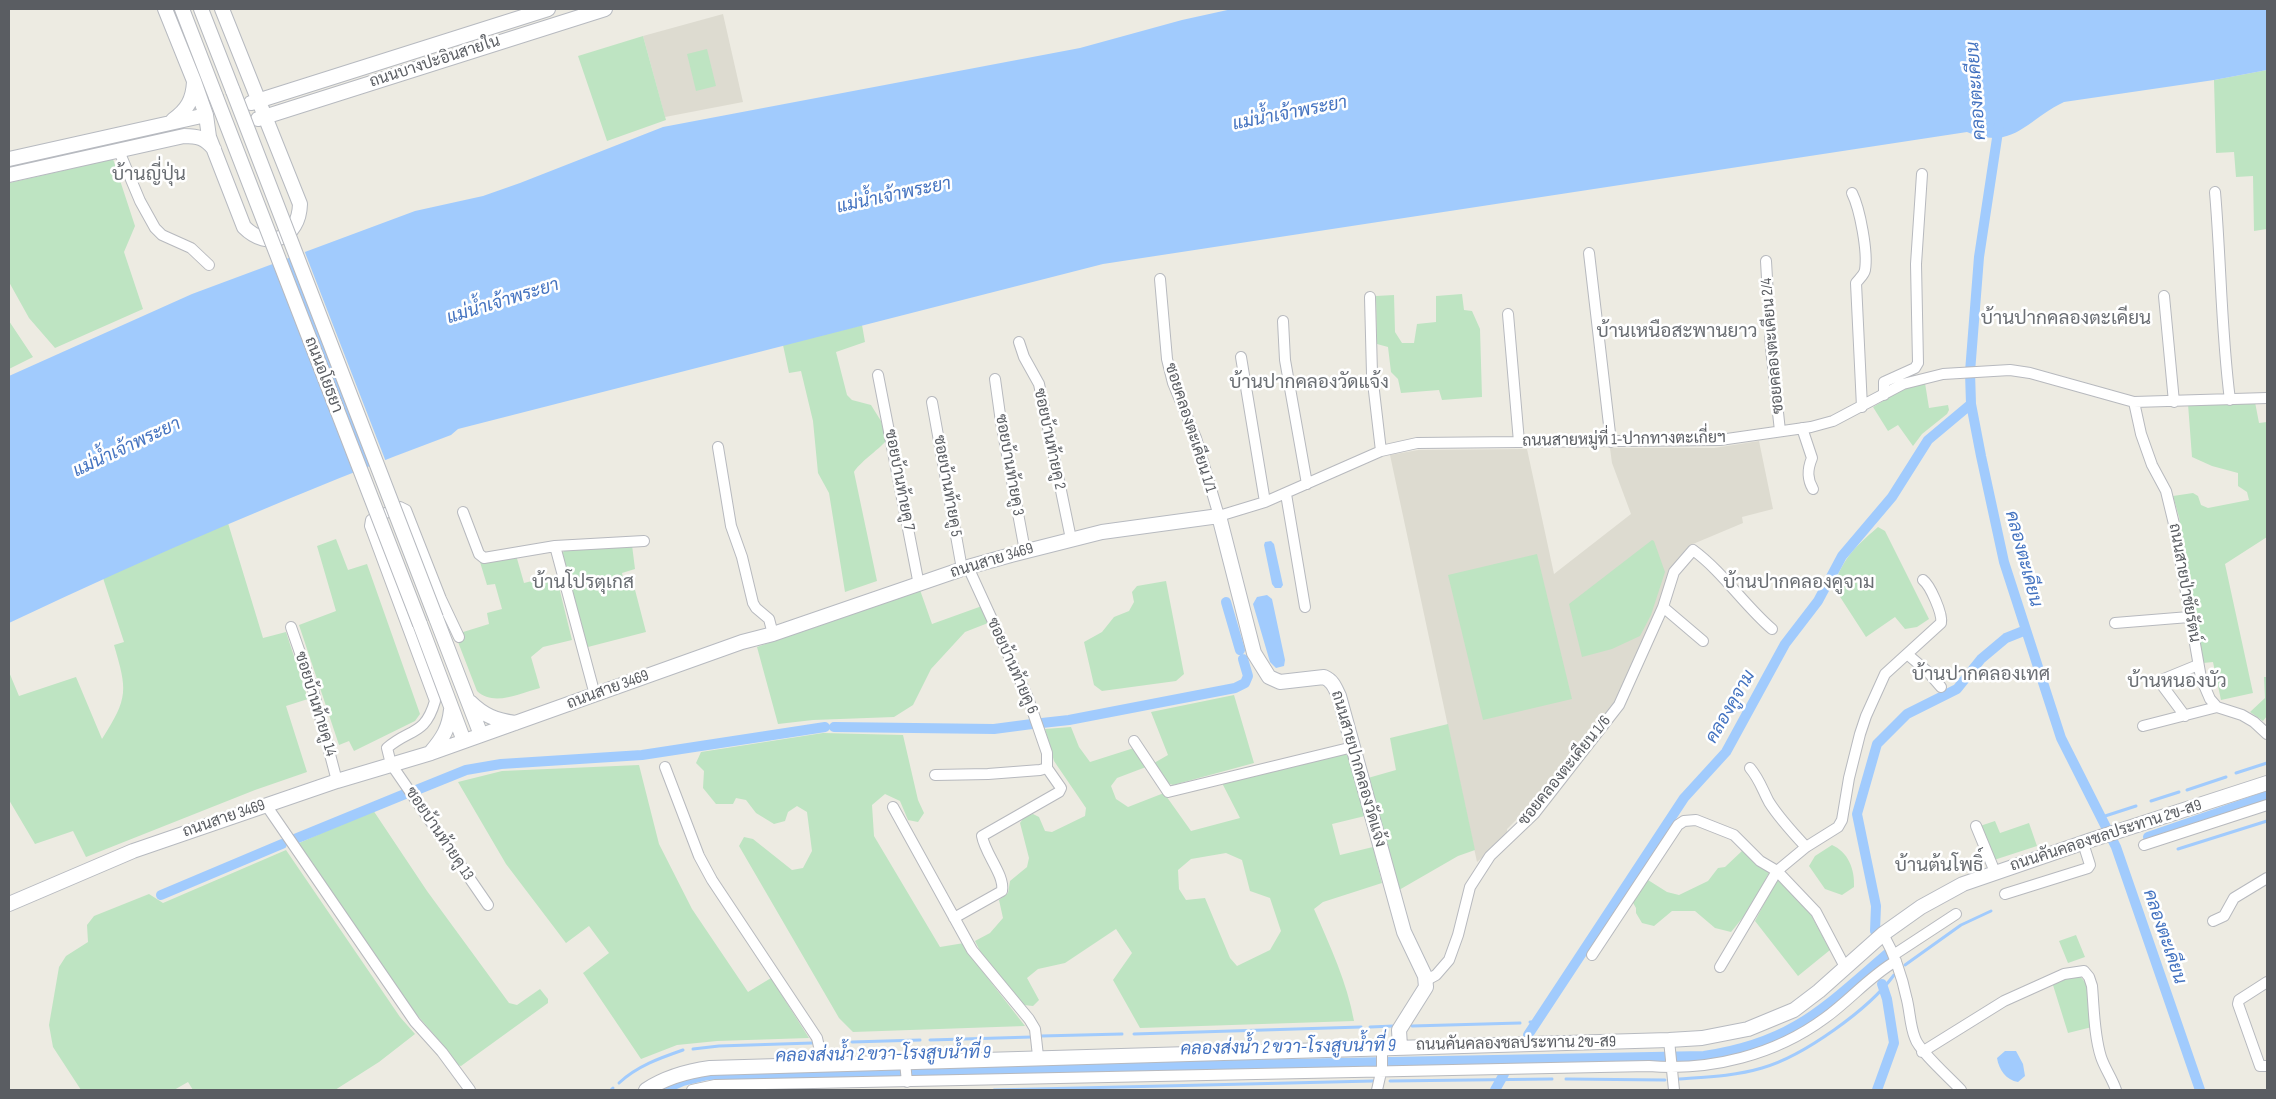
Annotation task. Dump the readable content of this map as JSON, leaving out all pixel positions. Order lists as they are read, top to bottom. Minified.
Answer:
{"streets":{"street":["ถนนบางปะอินสายใน","ซอยคลองตะเคียน 2/4","ถนนอโยธยา","ซอยคลองตะเคียน 1/1","ซอยบ้านท้ายคู 2","ถนนสายหมู่ที่ 1-ปากทางตะเกี่ยฯ","ซอยบ้านท้ายคู 3","ซอยบ้านท้ายคู 7","ซอยบ้านท้ายคู 5","ถนนสาย 3469","ถนนสายป่าชัยรัตน์","ซอยบ้านท้ายคู 6","ซอยบ้านท้ายคู 14","ถนนสายปากคลองวัดแจ้ง","ซอยคลองตะเคียน 1/6","ซอยบ้านท้ายคู 13","ถนนคันคลองชลประทาน 2ข-ส9"]},"crossings":[["ซอยคลองตะเคียน 2/4","ถนนสายหมู่ที่ 1-ปากทางตะเกี่ยฯ"],["ถนนอโยธยา","ถนนสาย 3469"],["ซอยคลองตะเคียน 1/1","ถนนสายหมู่ที่ 1-ปากทางตะเกี่ยฯ"],["ซอยคลองตะเคียน 1/1","ถนนสาย 3469"],["ซอยคลองตะเคียน 1/1","ถนนสายปากคลองวัดแจ้ง"],["ซอยบ้านท้ายคู 2","ถนนสาย 3469"],["ถนนสายหมู่ที่ 1-ปากทางตะเกี่ยฯ","ถนนสาย 3469"],["ถนนสายหมู่ที่ 1-ปากทางตะเกี่ยฯ","ถนนสายป่าชัยรัตน์"],["ถนนสายหมู่ที่ 1-ปากทางตะเกี่ยฯ","ถนนสายปากคลองวัดแจ้ง"],["ซอยบ้านท้ายคู 3","ถนนสาย 3469"],["ซอยบ้านท้ายคู 7","ถนนสาย 3469"],["ซอยบ้านท้ายคู 5","ถนนสาย 3469"],["ซอยบ้านท้ายคู 5","ซอยบ้านท้ายคู 6"],["ถนนสาย 3469","ซอยบ้านท้ายคู 6"],["ถนนสาย 3469","ซอยบ้านท้ายคู 14"],["ถนนสาย 3469","ถนนสายปากคลองวัดแจ้ง"],["ถนนสาย 3469","ซอยบ้านท้ายคู 13"],["ถนนสายปากคลองวัดแจ้ง","ซอยคลองตะเคียน 1/6"]],"districts":["บ้านญี่ปุ่น","บ้านปากคลองตะเคียน","บ้านเหนือสะพานยาว","บ้านปากคลองวัดแจ้ง","บ้านโปรตุเกส","บ้านปากคลองคูจาม","บ้านปากคลองเทศ","บ้านหนองบัว","บ้านต้นโพธิ์"],"water":["คลองตะเคียน","แม่น้ำเจ้าพระยา","คลองคูจาม","คลองส่งน้ำ 2 ขวา-โรงสูบน้ำที่ 9"]}
